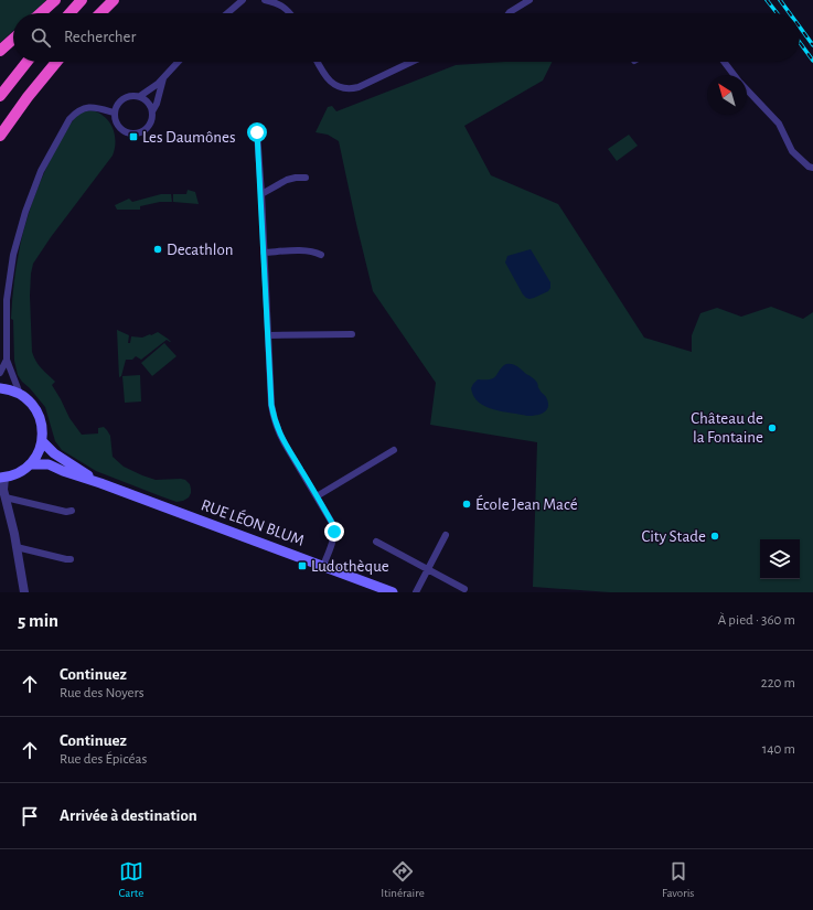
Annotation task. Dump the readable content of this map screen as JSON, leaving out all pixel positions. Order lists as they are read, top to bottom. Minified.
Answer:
{"streets":{"main road":["RUE LÉON BLUM"]},"places":{"transit":["Les Daumônes","Ludothèque"],"other":["Decathlon","Château de la Fontaine","École Jean Macé","City Stade"]},"north":"top left","page":{"search":"Rechercher","heading":["5 min","À pied · 360 m"],"list":[["Continuez","Rue des Noyers","220 m"],["Continuez","Rue des Épicéas","140 m"],"Arrivée à destination"],"nav":["Carte","Itinéraire","Favoris"]}}
